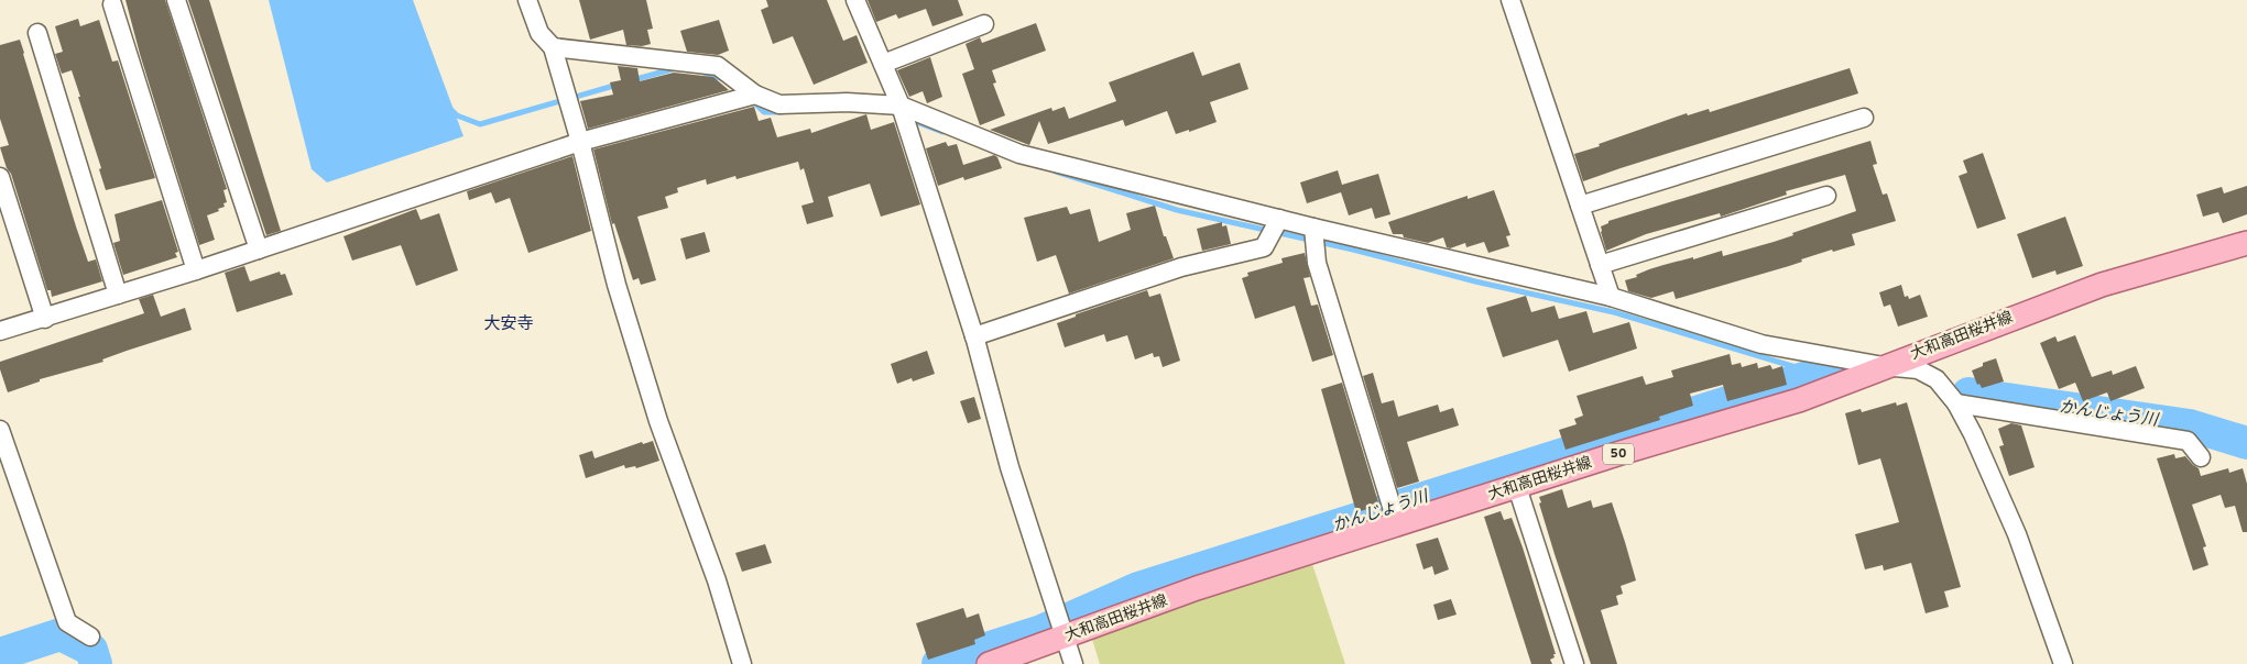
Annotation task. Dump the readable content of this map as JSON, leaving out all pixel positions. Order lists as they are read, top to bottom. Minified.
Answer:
{"streets":{"main road":["大和高田桜井線","50"]},"districts":["大安寺"],"water":["かんじょう川"]}
